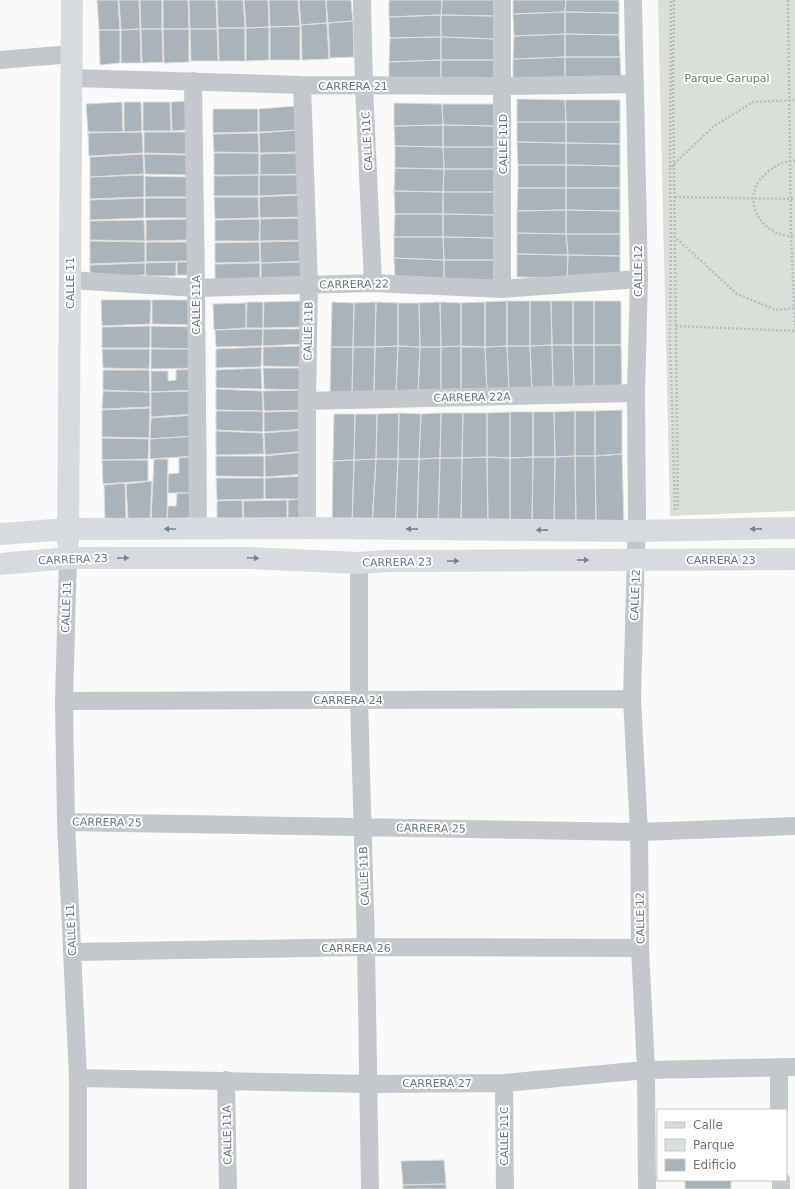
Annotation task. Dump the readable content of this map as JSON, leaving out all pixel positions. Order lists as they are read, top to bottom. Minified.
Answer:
{"streets":{"main road":["CALLE 11","CARRERA 23"],"street":["CARRERA 21","CALLE 11C","CALLE 11D","CALLE 12","CARRERA 22","CALLE 11A","CALLE 11B","CARRERA 22A","CARRERA 24","CARRERA 25","CARRERA 26","CARRERA 27"]},"crossings":[["CARRERA 21","CALLE 11C"],["CARRERA 21","CALLE 11D"],["CARRERA 21","CALLE 12"],["CARRERA 21","CALLE 11"],["CARRERA 21","CALLE 11A"],["CARRERA 21","CALLE 11B"],["CALLE 11C","CARRERA 22"],["CALLE 11C","CARRERA 27"],["CALLE 11D","CARRERA 22"],["CALLE 12","CARRERA 22"],["CALLE 12","CARRERA 22A"],["CALLE 12","CARRERA 23"],["CALLE 12","CARRERA 24"],["CALLE 12","CARRERA 25"],["CALLE 12","CARRERA 26"],["CALLE 12","CARRERA 27"],["CALLE 11","CARRERA 22"],["CALLE 11","CARRERA 23"],["CALLE 11","CARRERA 24"],["CALLE 11","CARRERA 25"],["CALLE 11","CARRERA 26"],["CALLE 11","CARRERA 27"],["CARRERA 22","CALLE 11A"],["CARRERA 22","CALLE 11B"],["CALLE 11A","CARRERA 27"],["CALLE 11B","CARRERA 22A"],["CALLE 11B","CARRERA 23"],["CALLE 11B","CARRERA 24"],["CALLE 11B","CARRERA 25"],["CALLE 11B","CARRERA 26"],["CALLE 11B","CARRERA 27"]],"parks":["Parque Garupal"],"legend":["Calle","Parque","Edificio"]}
